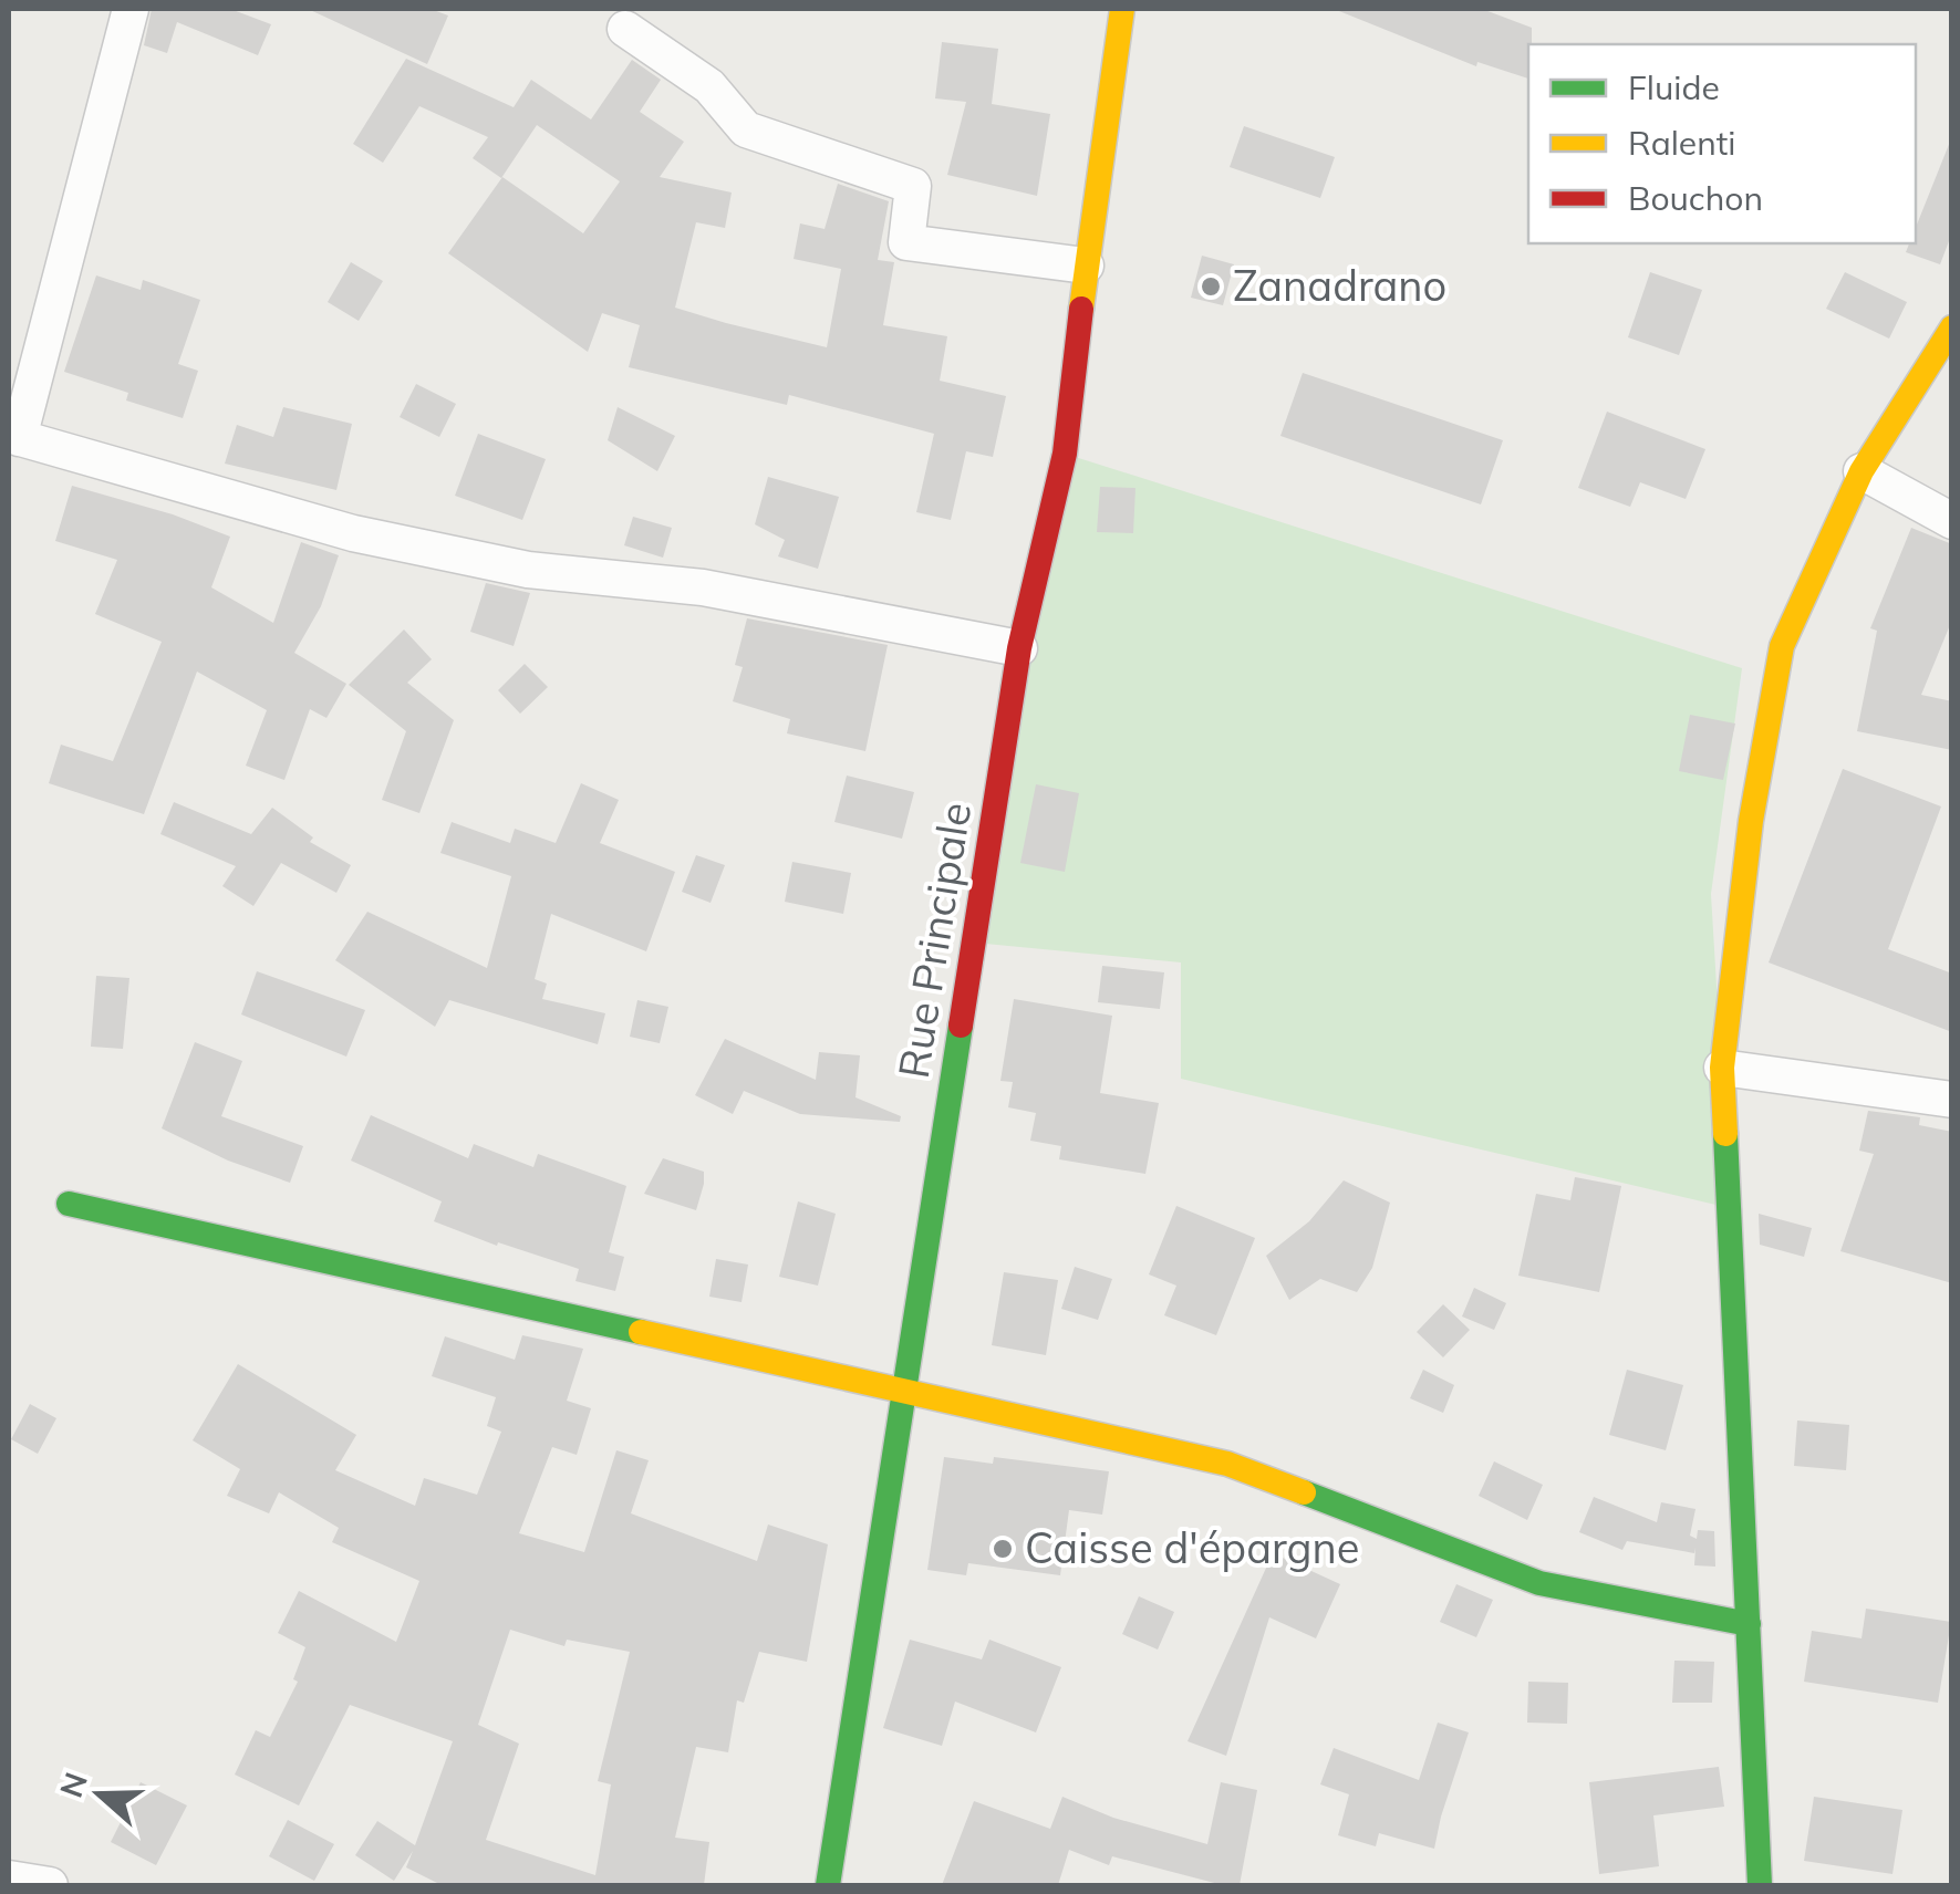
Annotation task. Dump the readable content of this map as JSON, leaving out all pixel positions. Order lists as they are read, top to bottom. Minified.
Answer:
{"streets":{"street":["Rue Principale"]},"places":["Zanadrano","Caisse d'épargne"],"legend":["Fluide","Ralenti","Bouchon"],"north":"left"}
